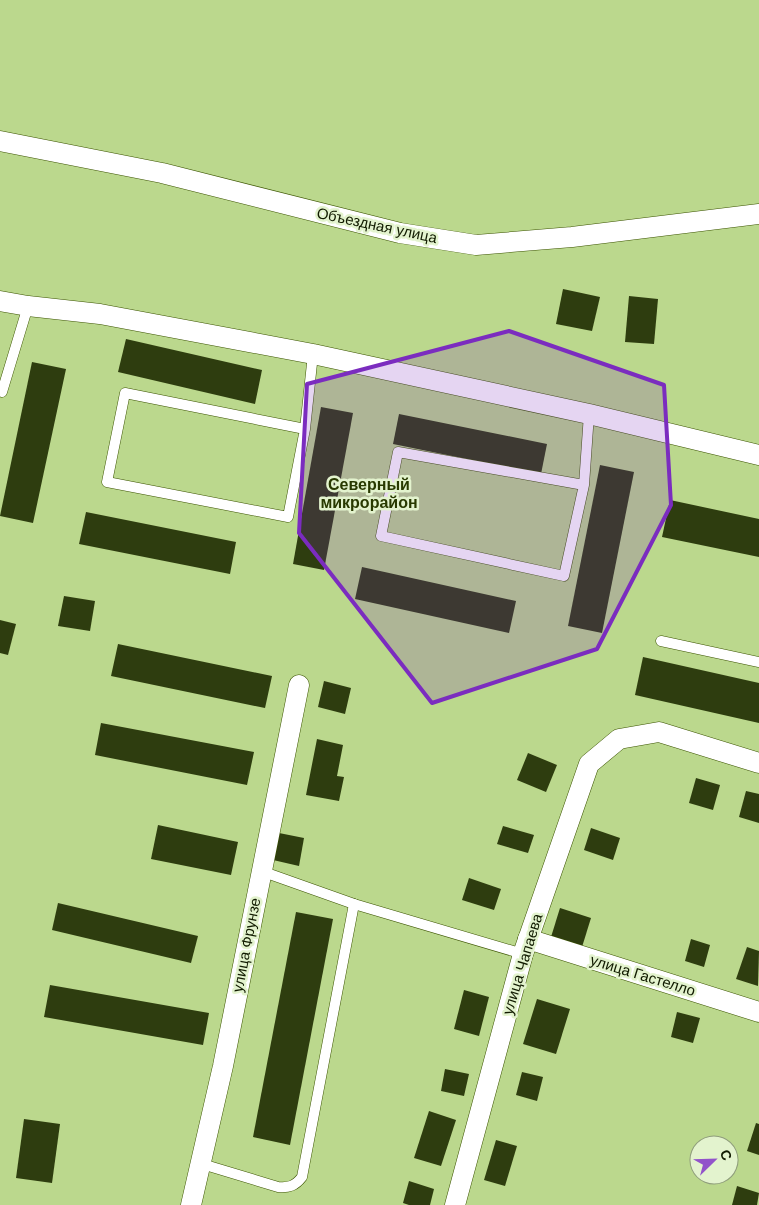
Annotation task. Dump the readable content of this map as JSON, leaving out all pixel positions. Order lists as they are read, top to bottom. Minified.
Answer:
{"streets":{"street":["Объездная улица","улица Фрунзе","улица Чапаева","улица Гастелло"]},"crossings":[["улица Чапаева","улица Гастелло"]],"districts":["Северный микрорайон"],"north":"top right"}
